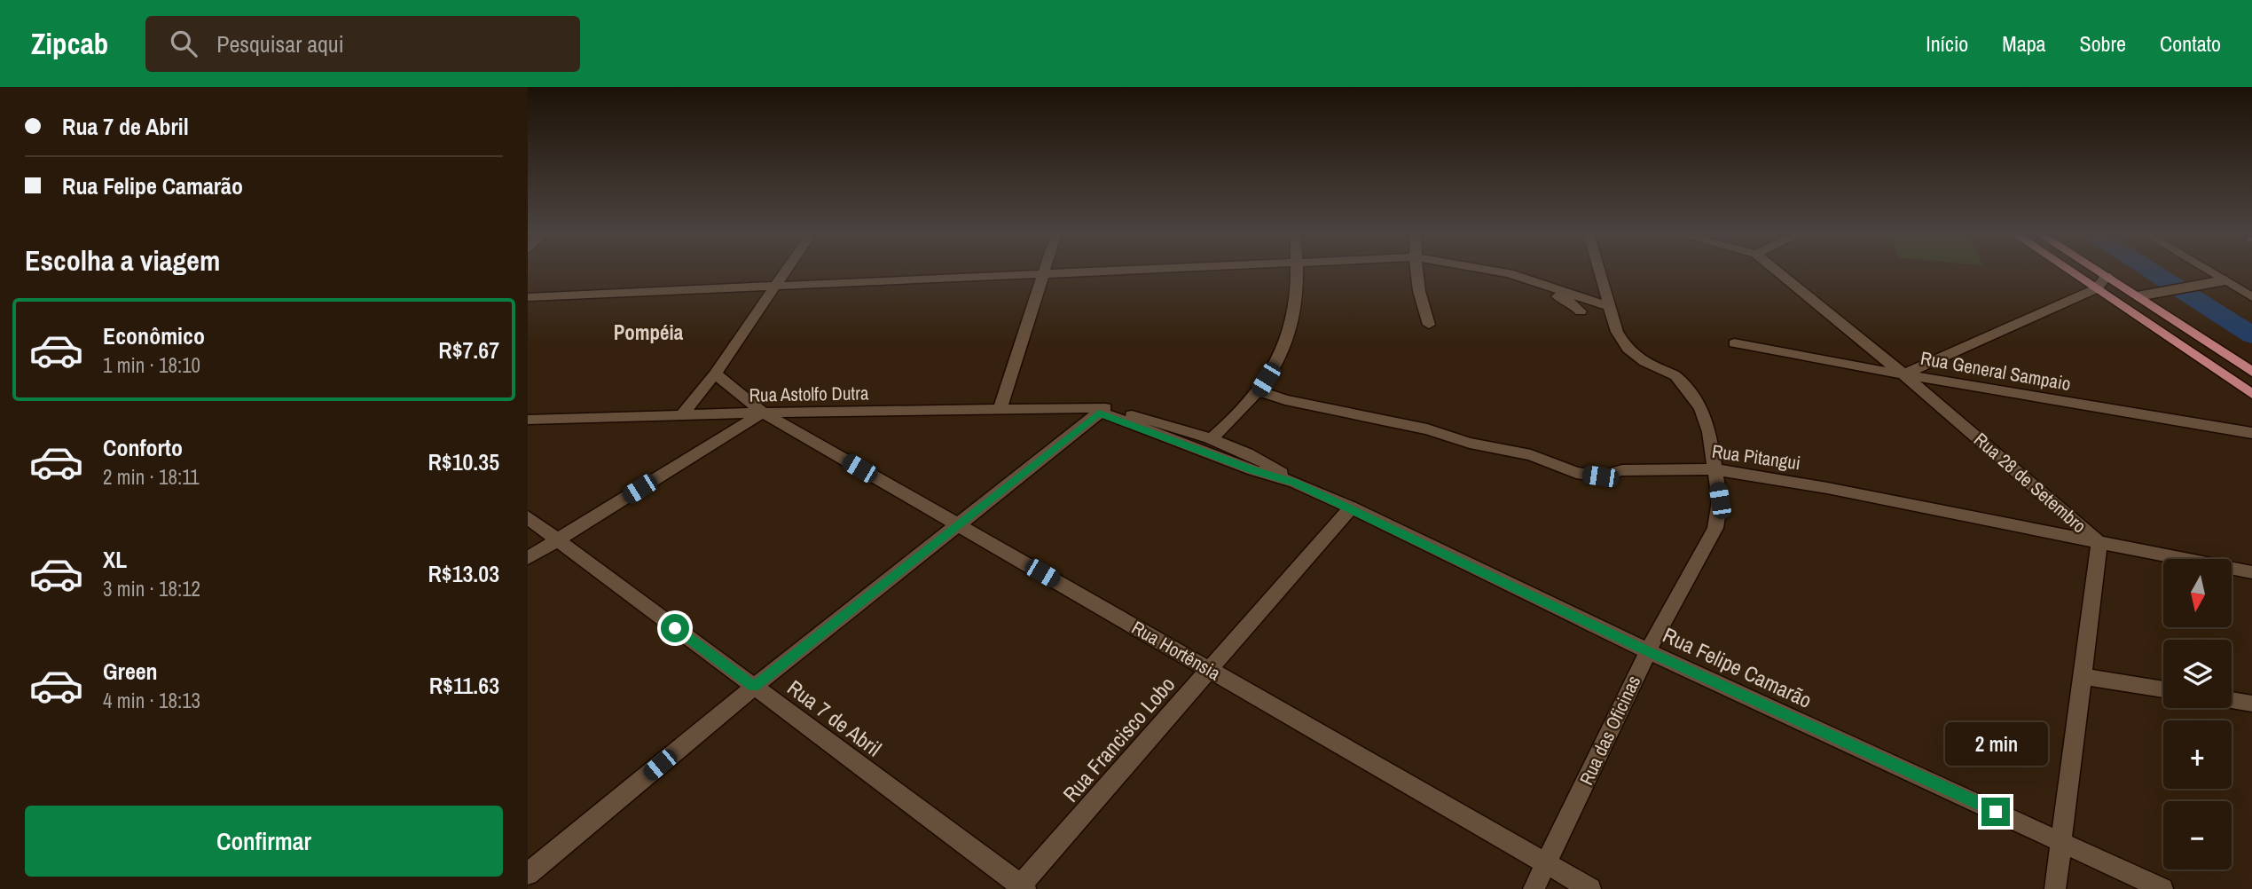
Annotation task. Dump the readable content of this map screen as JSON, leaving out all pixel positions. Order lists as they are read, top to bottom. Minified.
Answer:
{"streets":{"street":["Rua General Sampaio","Rua Astolfo Dutra","Rua Pitangui","Rua 28 de Setembro","Rua Hortênsia","Rua Felipe Camarão","Rua 7 de Abril","Rua das Oficinas","Rua Francisco Lobo"]},"crossings":[["Rua General Sampaio","Rua 28 de Setembro"],["Rua Astolfo Dutra","Rua Hortênsia"],["Rua Astolfo Dutra","Rua Felipe Camarão"],["Rua Pitangui","Rua 28 de Setembro"],["Rua Pitangui","Rua das Oficinas"],["Rua 28 de Setembro","Rua Felipe Camarão"],["Rua Hortênsia","Rua das Oficinas"],["Rua Hortênsia","Rua Francisco Lobo"],["Rua Felipe Camarão","Rua das Oficinas"],["Rua Felipe Camarão","Rua Francisco Lobo"],["Rua 7 de Abril","Rua Francisco Lobo"]],"districts":["Pompéia"],"north":"bottom","page":{"header":"Zipcab","search":"Pesquisar aqui","nav":["Início","Mapa","Sobre","Contato"],"banner":["Rua 7 de Abril","Rua Felipe Camarão"],"heading":"Escolha a viagem","list":[{"name":"Econômico","note":"1 min · 18:10","value":"R$7.67"},{"name":"Conforto","note":"2 min · 18:11","value":"R$10.35"},{"name":"XL","note":"3 min · 18:12","value":"R$13.03"},{"name":"Green","note":"4 min · 18:13","value":"R$11.63"}],"map_buttons":["+","−"],"bubble":"2 min","buttons":"Confirmar"}}
